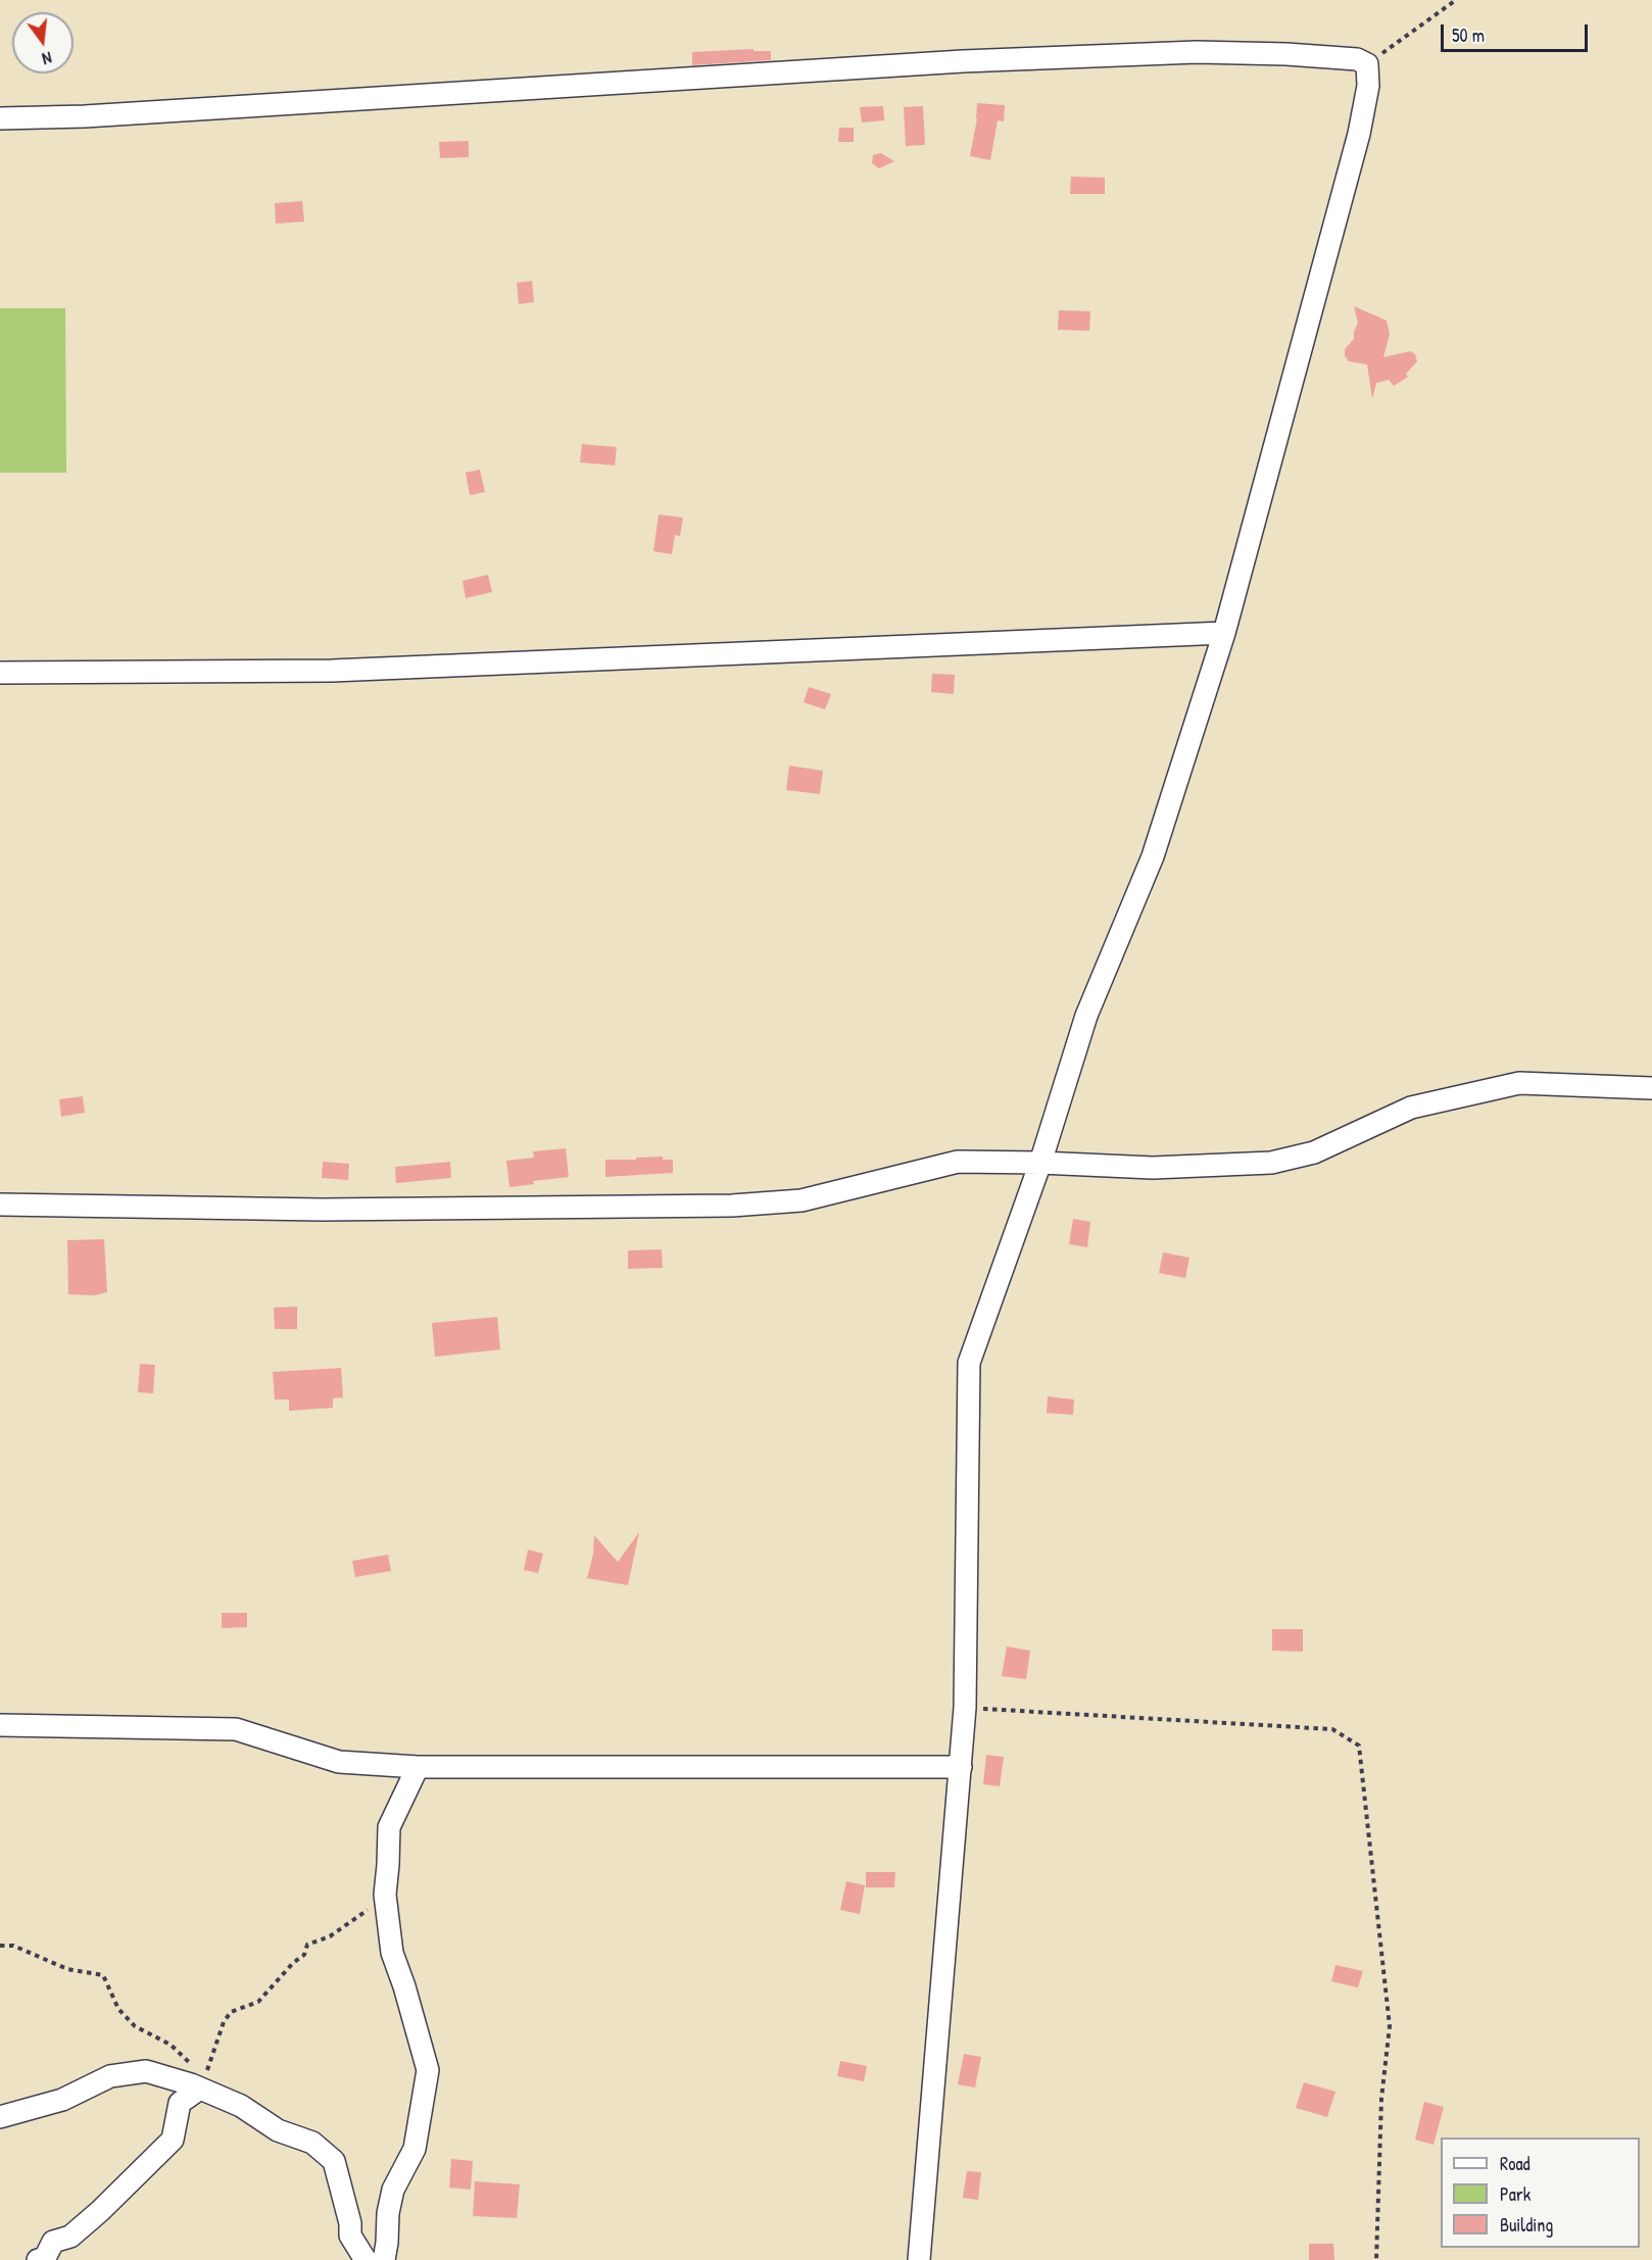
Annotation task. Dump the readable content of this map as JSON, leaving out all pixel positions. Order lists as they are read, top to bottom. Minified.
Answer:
{"legend":["Road","Park","Building"],"scale_bar":"50 m","north":"bottom"}
